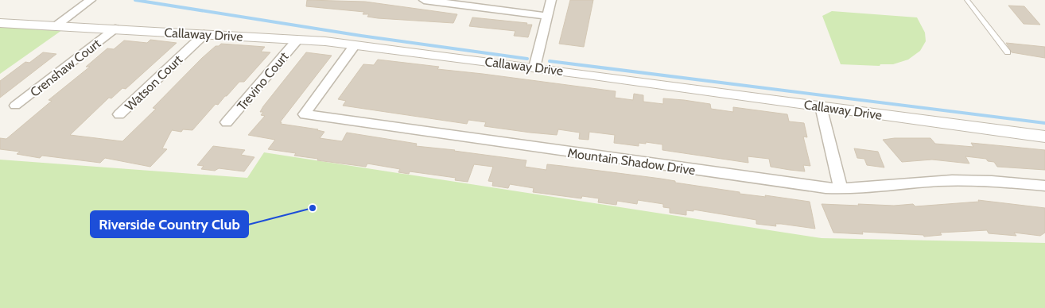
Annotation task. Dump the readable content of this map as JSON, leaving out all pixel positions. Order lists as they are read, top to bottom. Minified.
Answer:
{"streets":{"street":["Callaway Drive","Crenshaw Court","Trevino Court","Watson Court","Mountain Shadow Drive"]},"crossings":[["Callaway Drive","Crenshaw Court"],["Callaway Drive","Trevino Court"],["Callaway Drive","Watson Court"],["Callaway Drive","Mountain Shadow Drive"]],"places":["Riverside Country Club"]}
